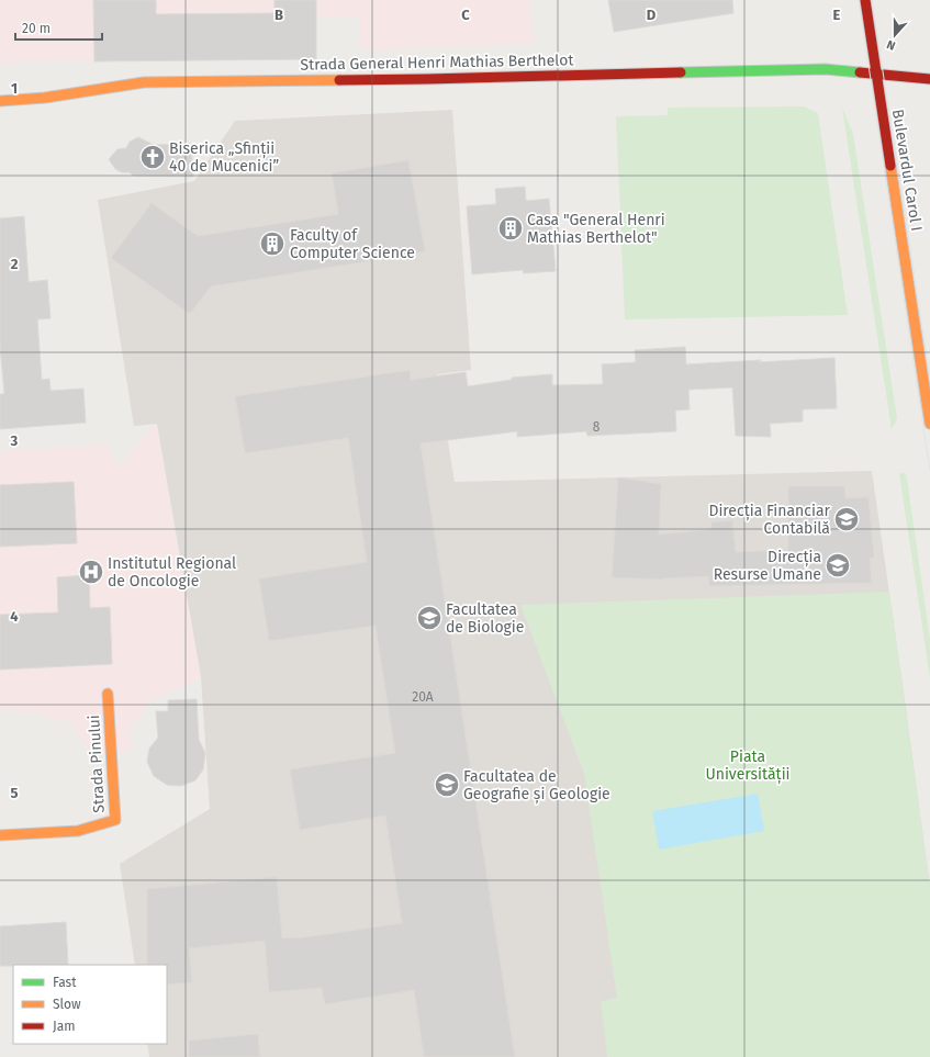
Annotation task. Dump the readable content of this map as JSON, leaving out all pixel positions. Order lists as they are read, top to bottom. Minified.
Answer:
{"streets":{"street":["Strada General Henri Mathias Berthelot","Bulevardul Carol I","Strada Pinului"]},"crossings":[["Strada General Henri Mathias Berthelot","Bulevardul Carol I"]],"parks":["Piata Universității"],"places":{"church":["Biserica „Sfinții 40 de Mucenici”"],"building":["Casa \"General Henri Mathias Berthelot\"","Faculty of Computer Science"],"school or university":["Direcția Financiar Contabilă","Direcția Resurse Umane","Facultatea de Biologie","Facultatea de Geografie și Geologie"],"hospital":["Institutul Regional de Oncologie"]},"house_numbers":["8","20A"],"legend":["Fast","Slow","Jam"],"scale_bar":"20 m","north":"bottom","grid":{"columns":["B","C","D","E"],"rows":["1","2","3","4","5"]}}
